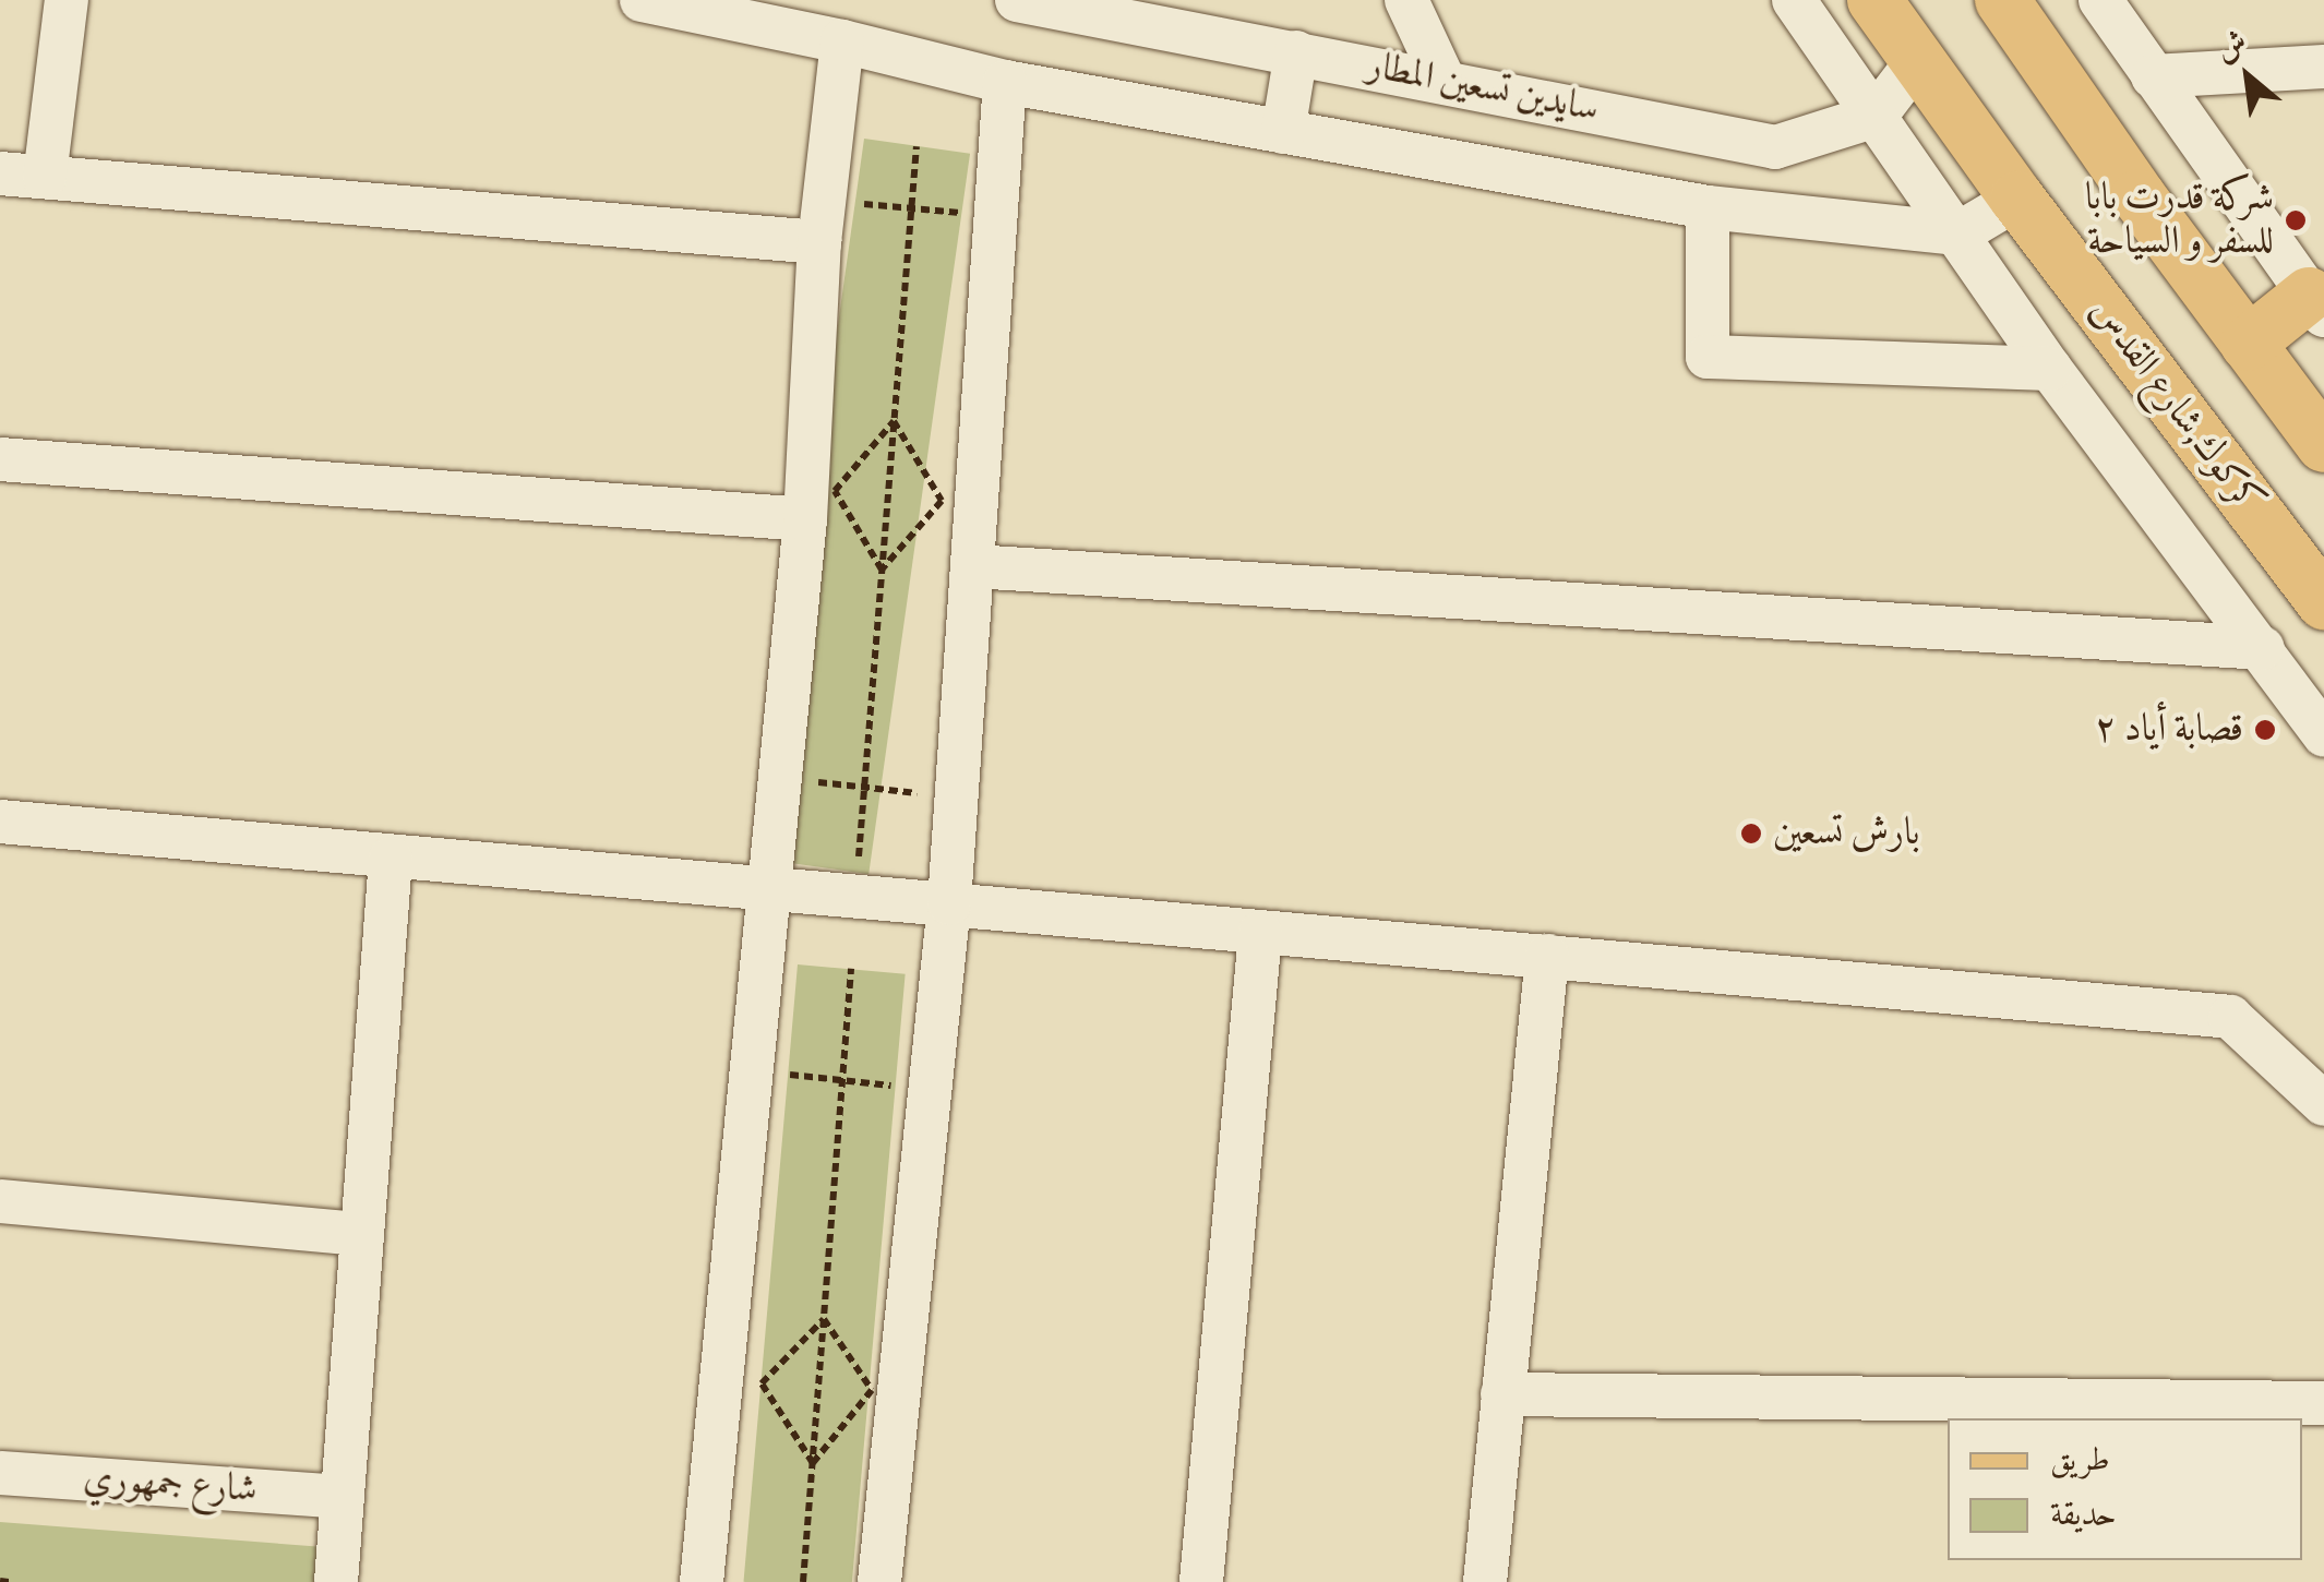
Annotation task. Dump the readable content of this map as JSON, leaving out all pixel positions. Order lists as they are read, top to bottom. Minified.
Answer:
{"streets":{"main road":["كركوك,شارع القدس"],"street":["سايدين تسعين المطار","شارع جمهوري"]},"places":["شركة قدرت بابا للسفر و السياحة","قصابة أياد ٢","بارش تسعين"],"legend":["طريق","حديقة"],"north":"top left"}
